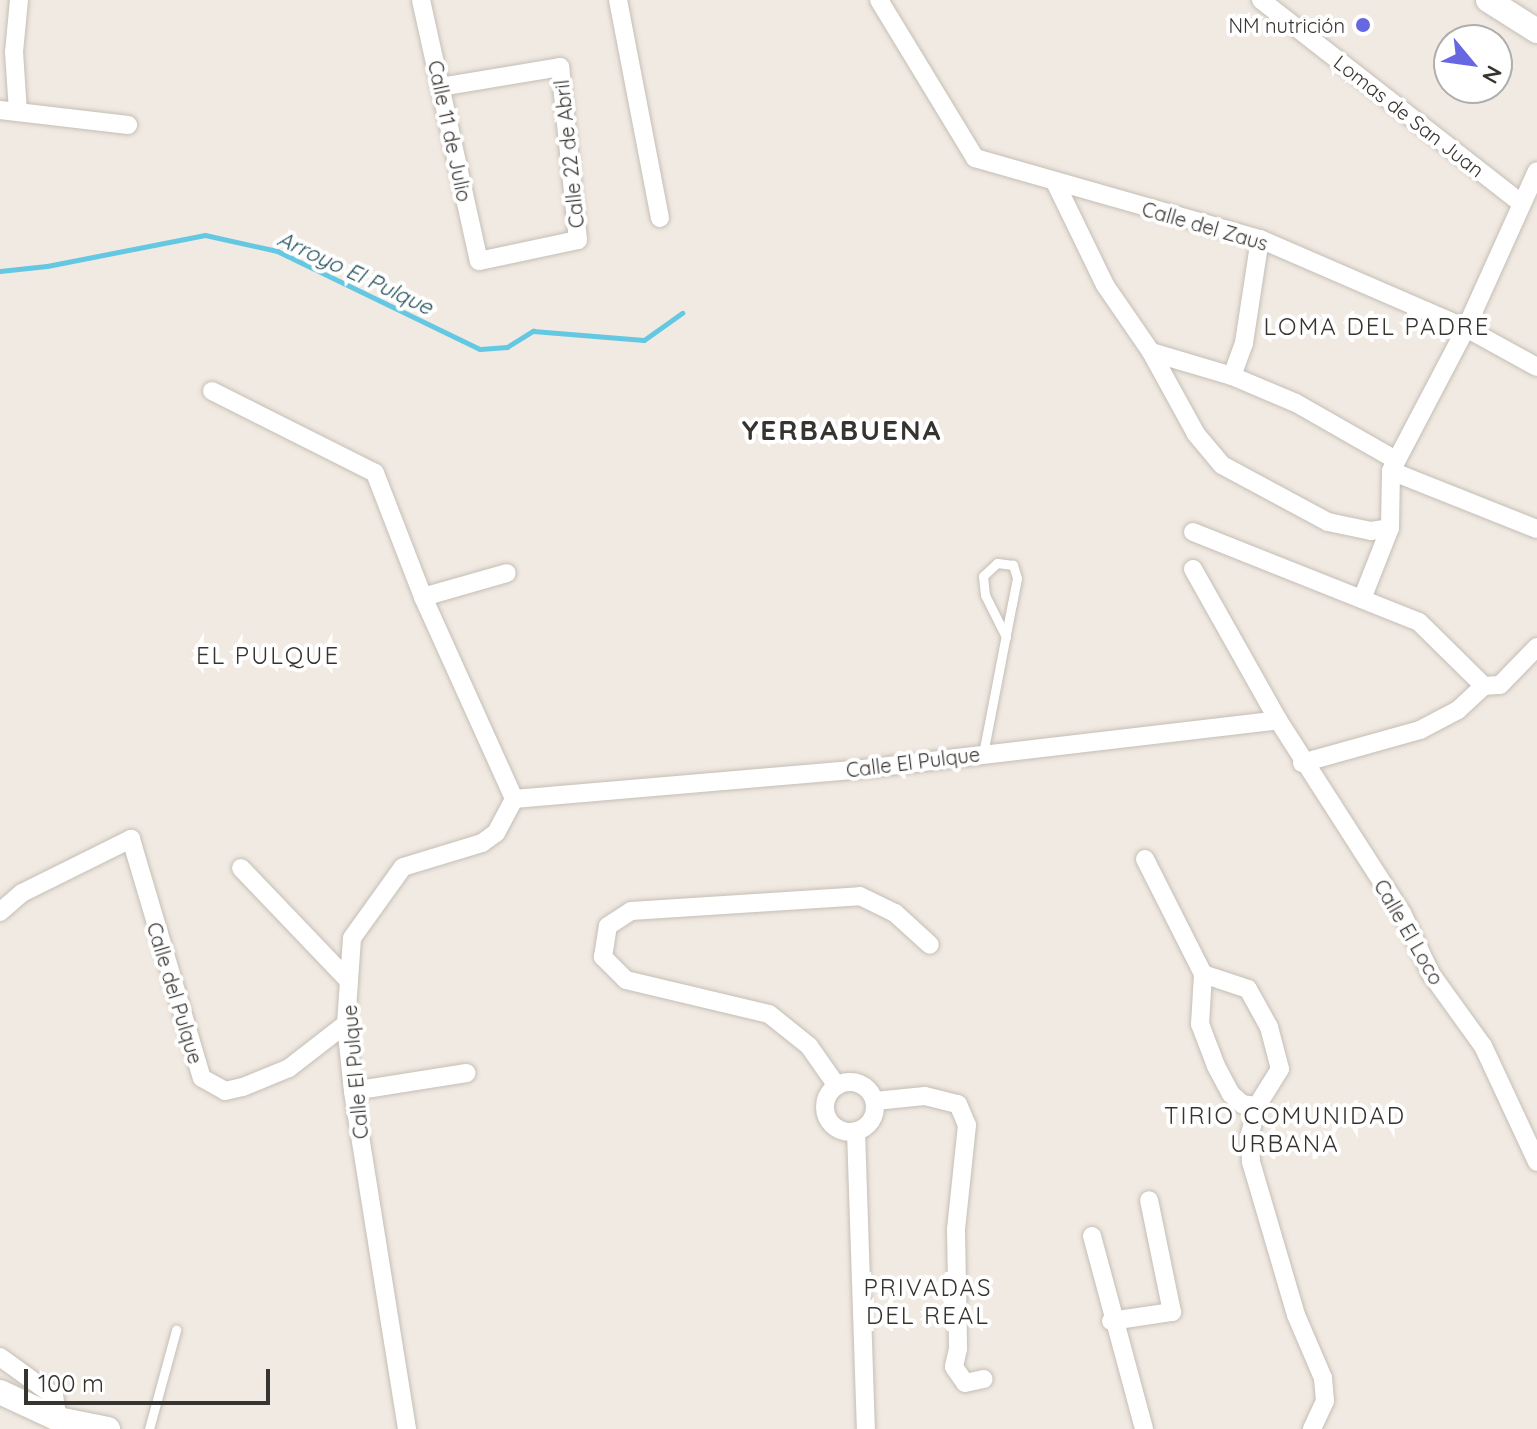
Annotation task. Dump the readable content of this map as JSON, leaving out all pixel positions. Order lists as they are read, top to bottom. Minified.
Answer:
{"streets":{"street":["Lomas de San Juan","Calle 11 de Julio","Calle 22 de Abril","Calle del Zaus","Calle El Pulque","Calle El Loco","Calle del Pulque"]},"crossings":[["Calle 11 de Julio","Calle 22 de Abril"],["Calle El Pulque","Calle del Pulque"]],"districts":["LOMA DEL PADRE","YERBABUENA","EL PULQUE","TIRIO COMUNIDAD URBANA","PRIVADAS DEL REAL"],"water":["Arroyo El Pulque"],"places":["NM nutrición"],"scale_bar":"100 m","north":"bottom right"}
